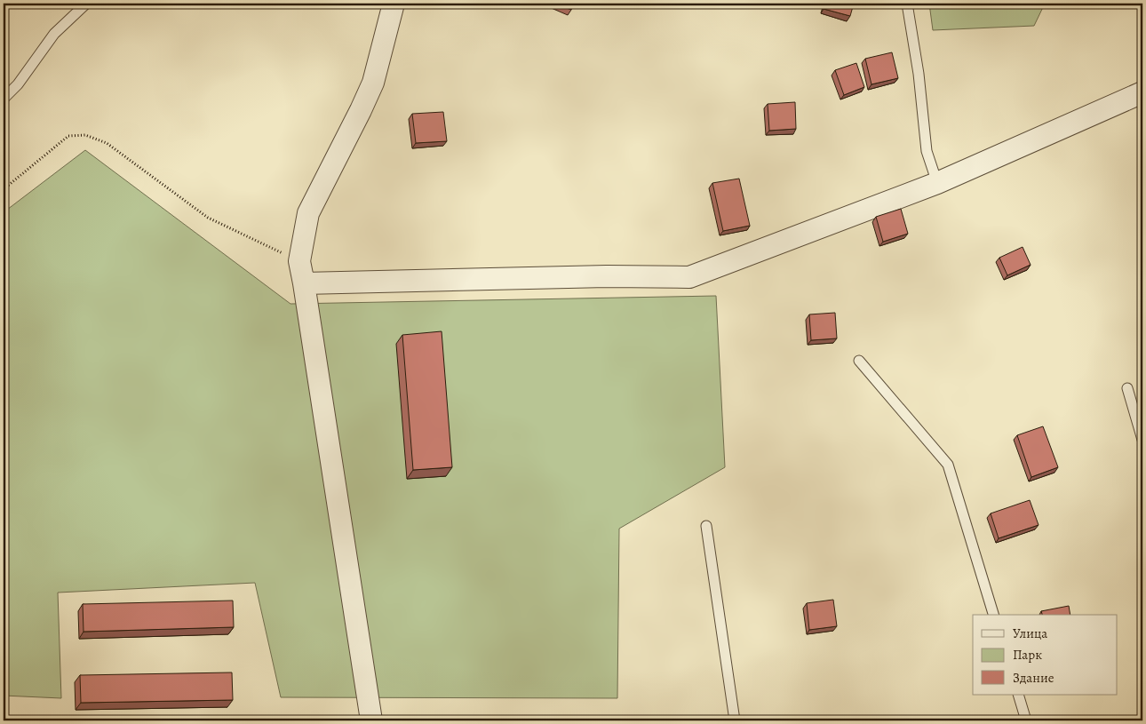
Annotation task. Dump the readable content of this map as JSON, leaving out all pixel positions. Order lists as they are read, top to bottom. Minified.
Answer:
{"legend":["Улица","Парк","Здание"]}
